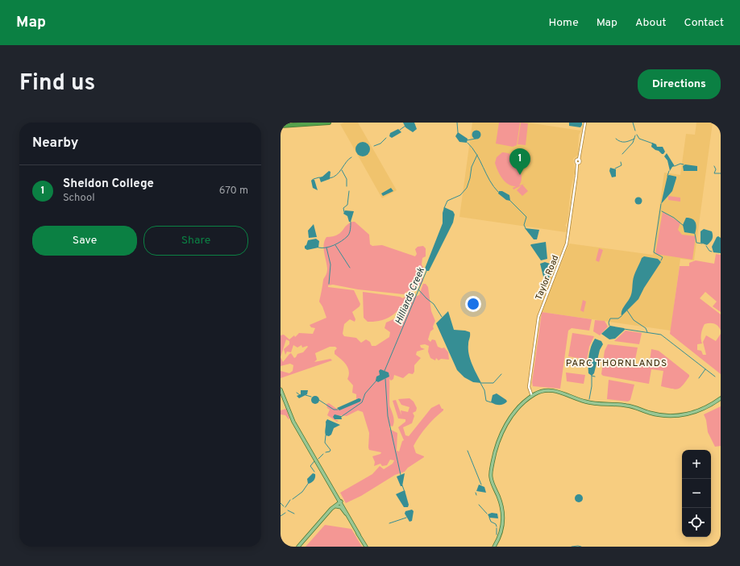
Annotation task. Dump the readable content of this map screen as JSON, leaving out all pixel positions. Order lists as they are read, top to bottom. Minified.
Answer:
{"streets":{"street":["Taylor Road"]},"districts":["PARC THORNLANDS"],"water":["Hilliards Creek"],"page":{"header":"Map","nav":["Home","Map","About","Contact"],"title":"Find us","buttons":["Directions",["Save","Share"]],"heading":"Nearby","pins":"1","list":[{"mark":"1","name":"Sheldon College","note":"School","value":"670 m"}],"map_buttons":["+","−"]}}
